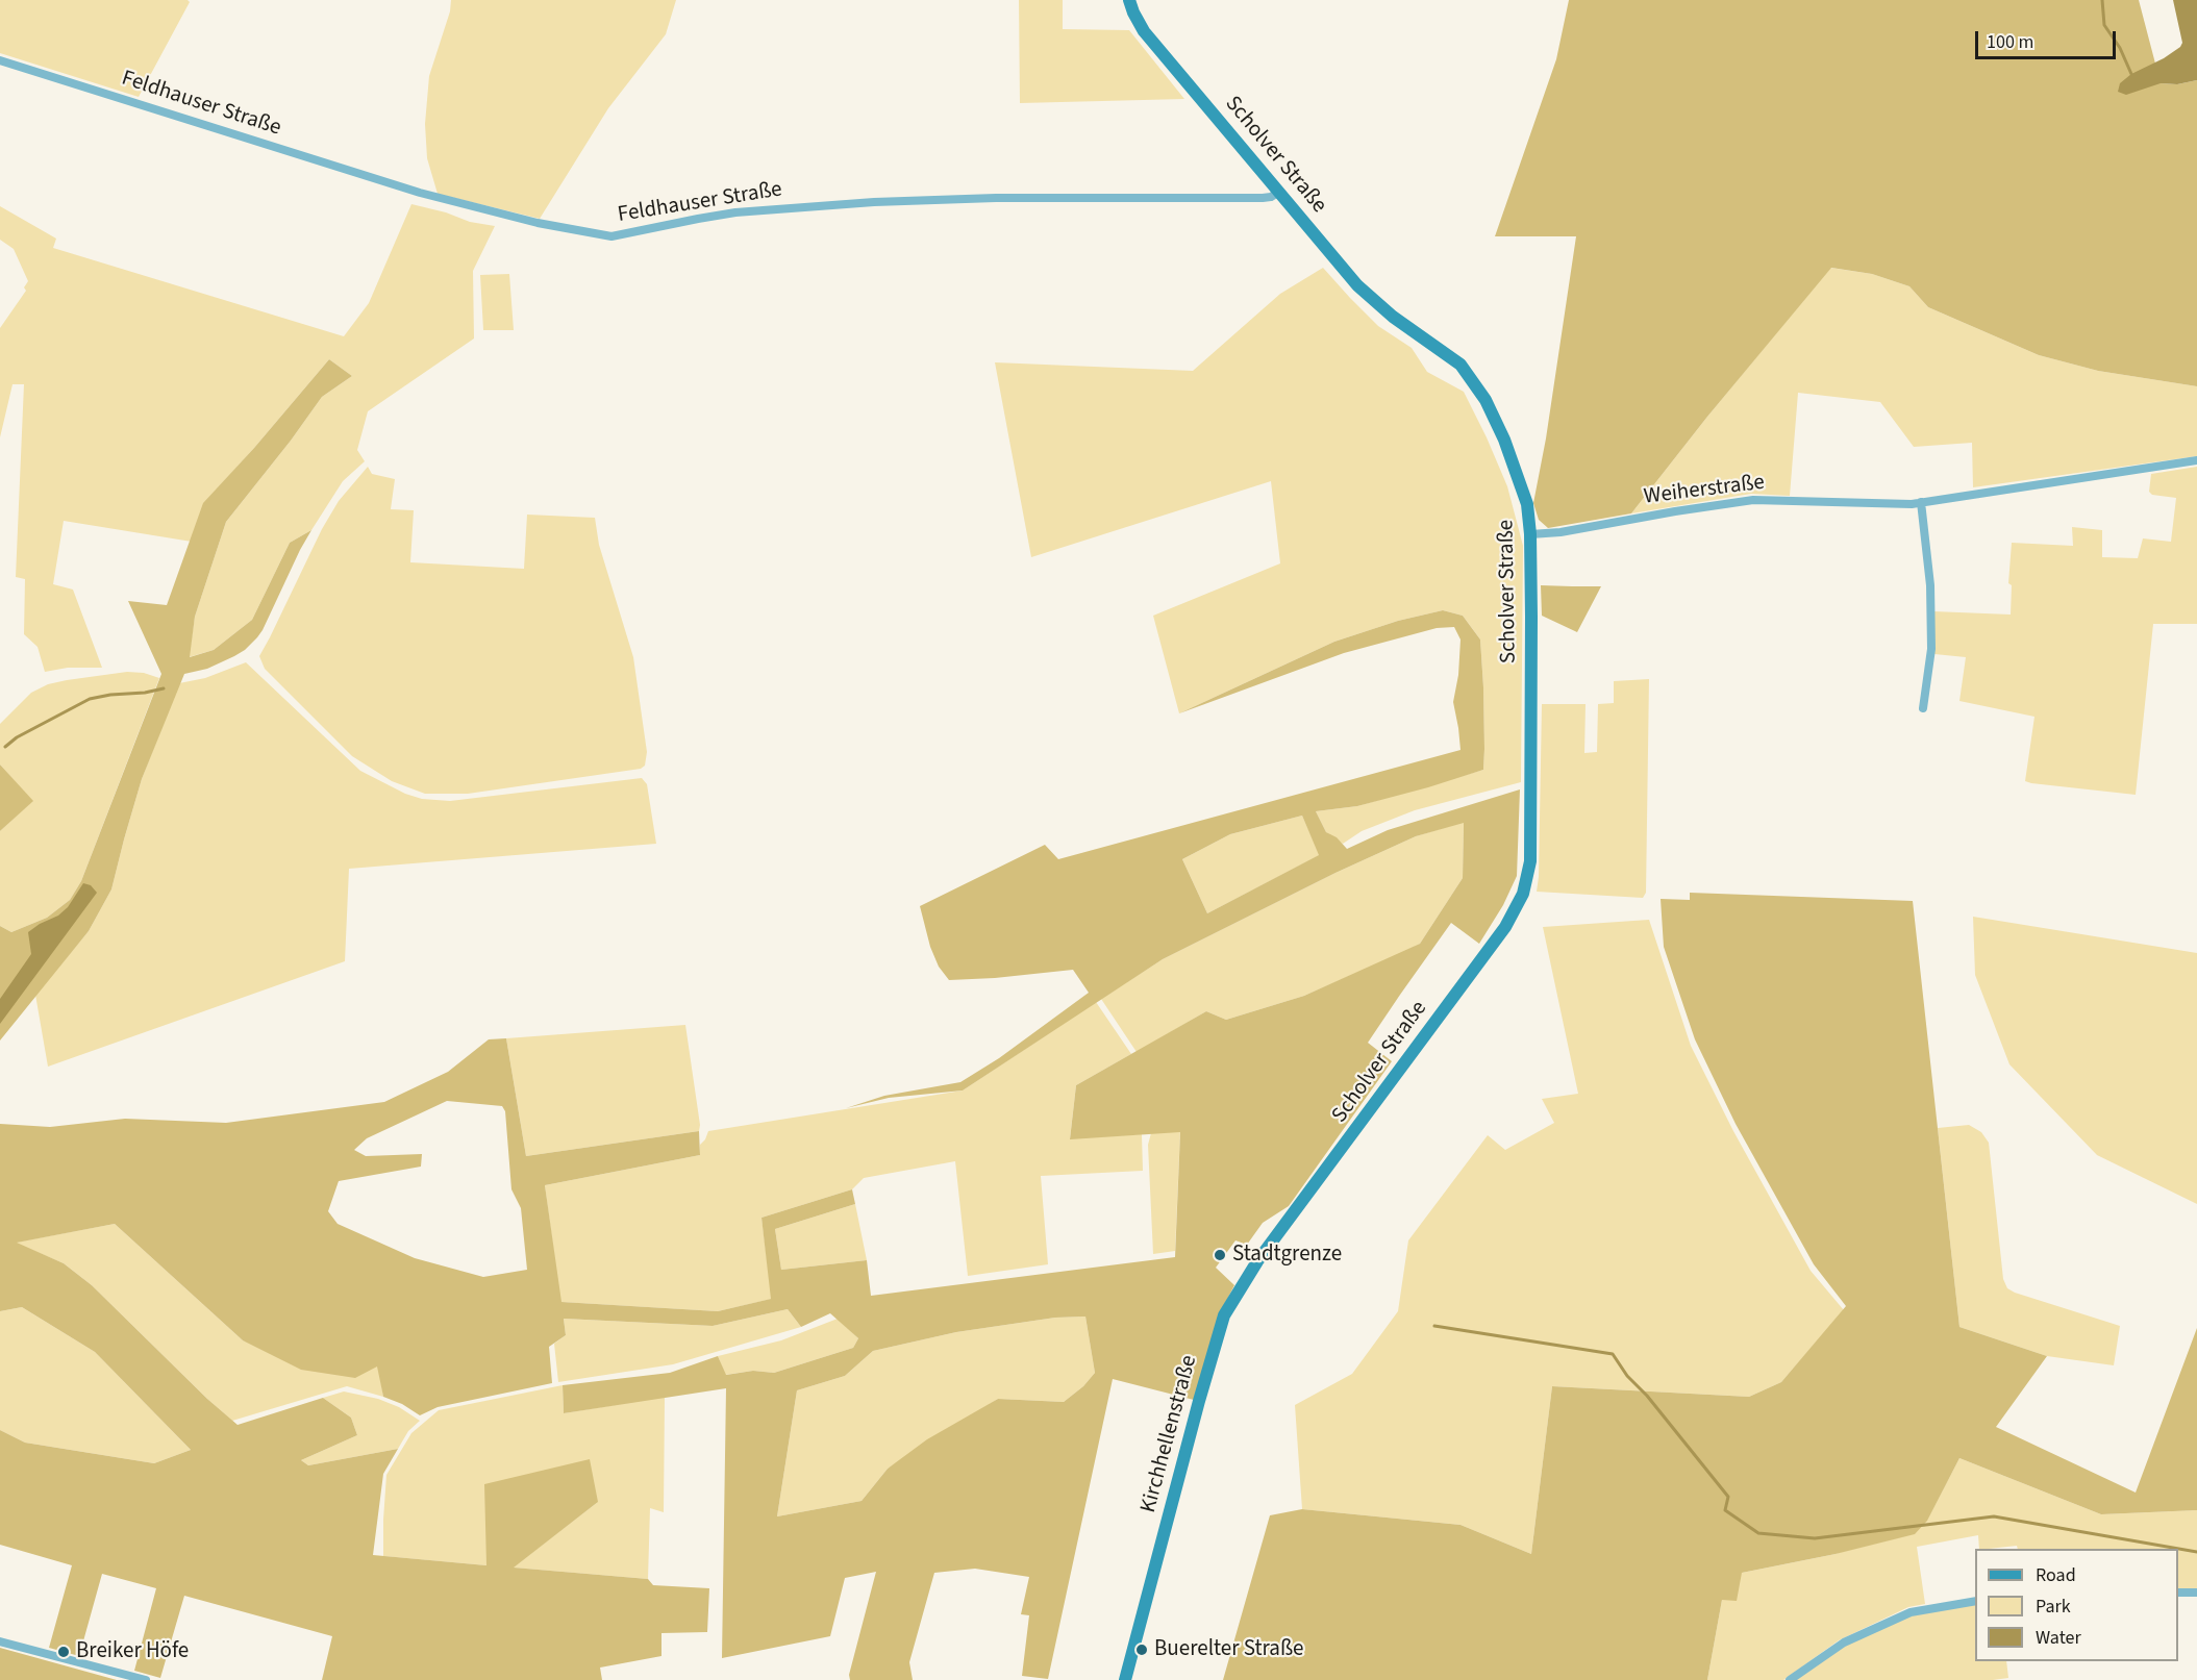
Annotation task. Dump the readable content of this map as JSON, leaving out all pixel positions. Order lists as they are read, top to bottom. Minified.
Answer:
{"streets":{"street":["Feldhauser Straße","Scholver Straße","Weiherstraße","Kirchhellenstraße"]},"crossings":[["Feldhauser Straße","Scholver Straße"],["Scholver Straße","Weiherstraße"],["Scholver Straße","Kirchhellenstraße"]],"places":["Stadtgrenze","Buerelter Straße","Breiker Höfe"],"legend":["Road","Park","Water"],"scale_bar":"100 m"}
